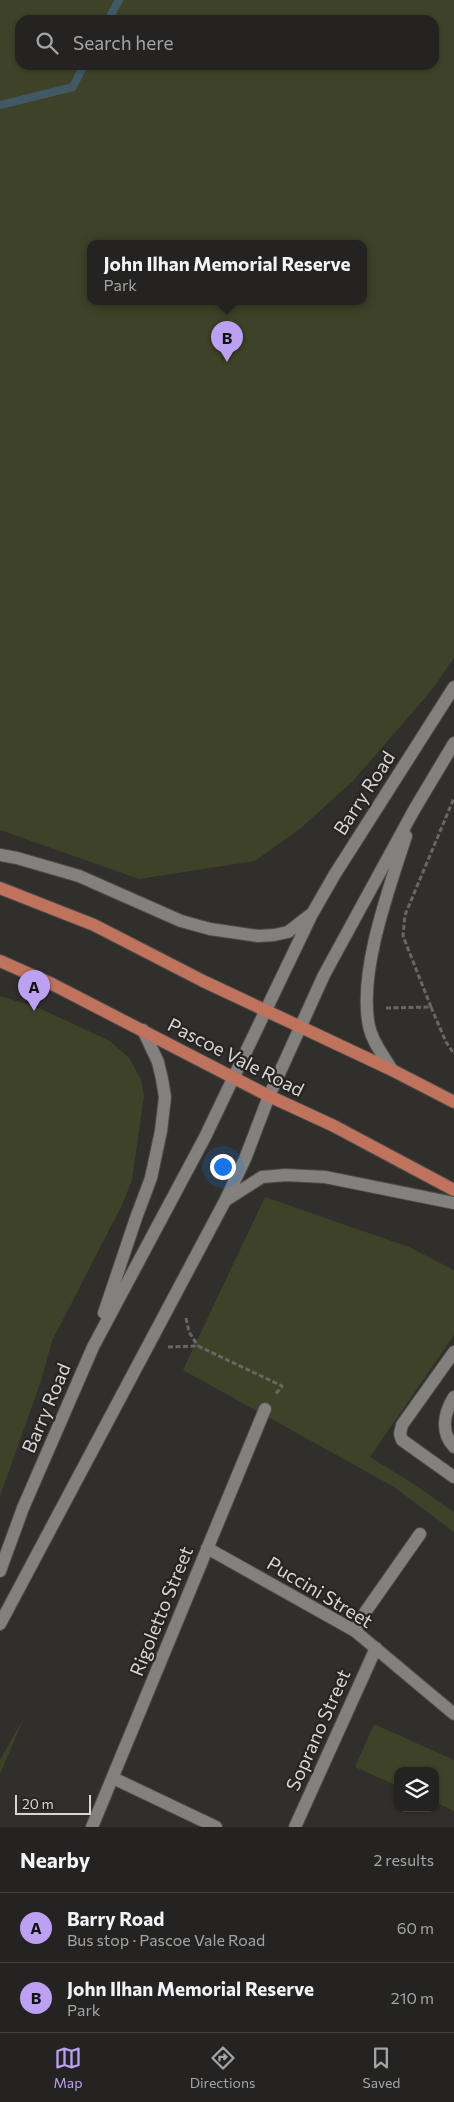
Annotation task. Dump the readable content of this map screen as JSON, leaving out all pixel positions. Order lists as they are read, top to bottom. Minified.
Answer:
{"streets":{"main road":["Pascoe Vale Road"],"street":["Barry Road","Puccini Street","Rigoletto Street","Soprano Street"]},"crossings":[["Barry Road","Pascoe Vale Road"],["Puccini Street","Rigoletto Street"],["Puccini Street","Soprano Street"]],"scale_bar":"20 m","page":{"search":"Search here","popup":["John Ilhan Memorial Reserve","Park"],"pins":["B","A"],"scale":"20 m","heading":["Nearby","2 results"],"list":[{"mark":"A","name":"Barry Road","note":"Bus stop · Pascoe Vale Road","value":"60 m"},{"mark":"B","name":"John Ilhan Memorial Reserve","note":"Park","value":"210 m"}],"nav":["Map","Directions","Saved"]}}
